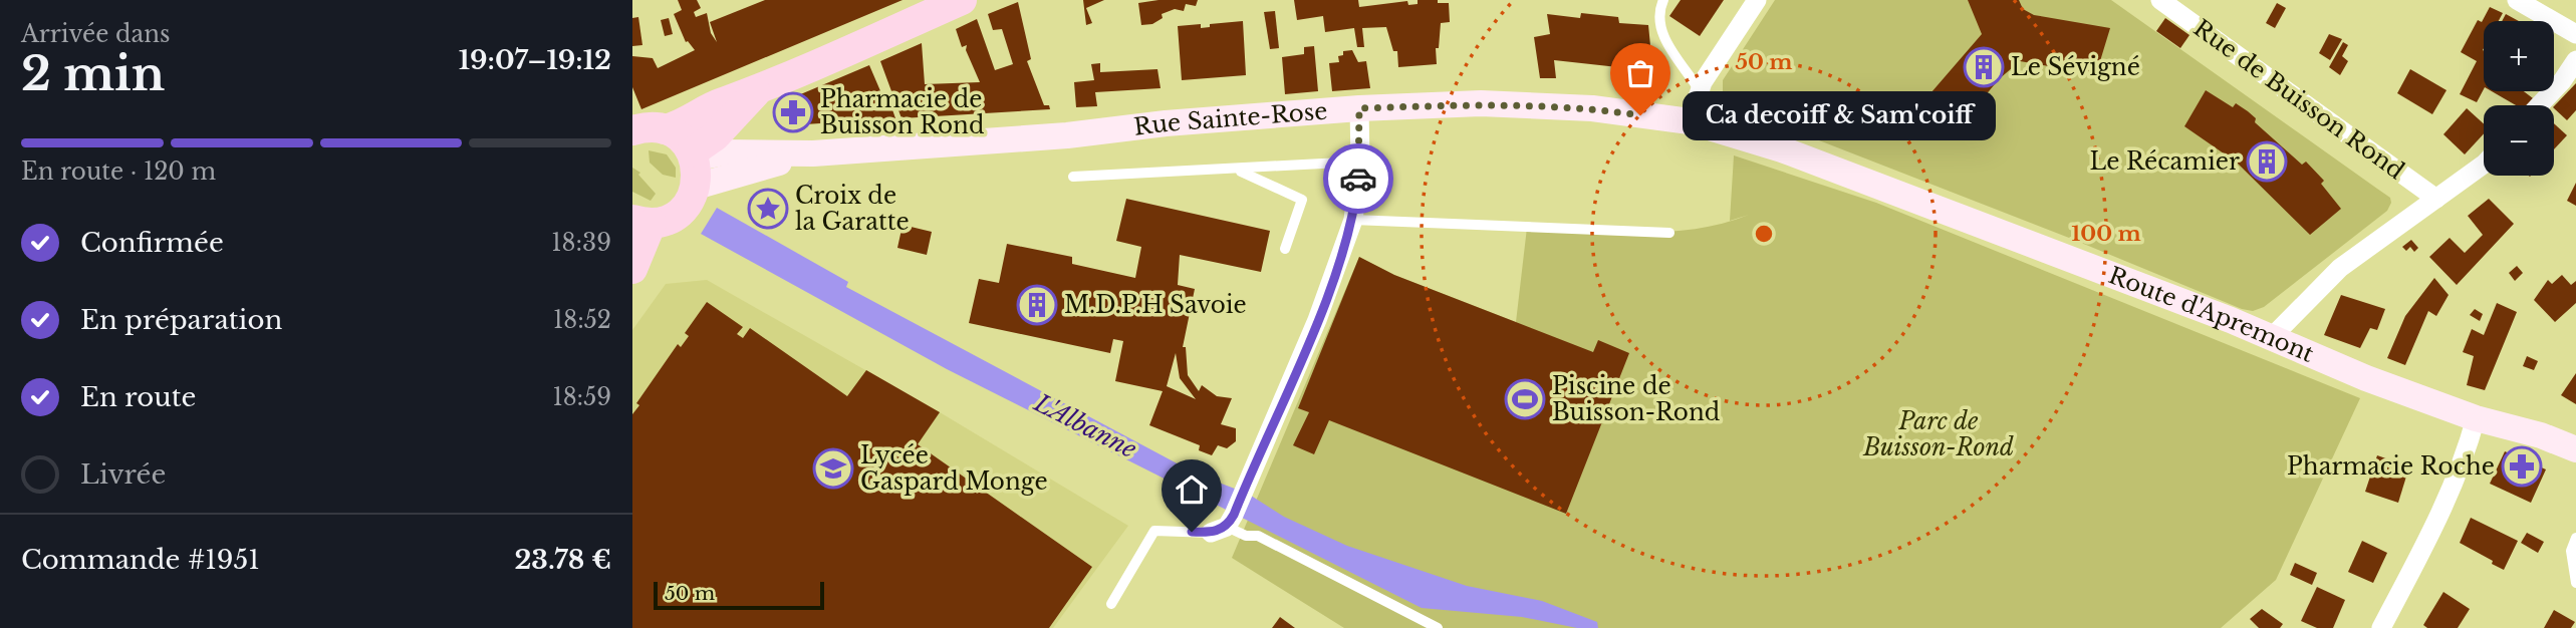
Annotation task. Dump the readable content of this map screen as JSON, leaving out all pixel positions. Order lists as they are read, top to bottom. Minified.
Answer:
{"streets":{"main road":["Rue Sainte-Rose","Route d'Apremont"],"street":["Rue de Buisson Rond"]},"crossings":[["Rue Sainte-Rose","Route d'Apremont"]],"water":["L'Albanne"],"parks":["Parc de Buisson-Rond"],"places":{"building":["Le Sévigné","Le Récamier","M.D.P.H Savoie"],"pharmacy":["Pharmacie de Buisson Rond","Pharmacie Roche"],"other":["Ca decoiff & Sam'coiff"],"place":["Croix de la Garatte"],"sports":["Piscine de Buisson-Rond"],"school or university":["Lycée Gaspard Monge"]},"scale_bar":"50 m","page":{"heading":["2 min","Arrivée dans","19:07–19:12"],"panel":["Commande #1951","23.78 €"],"map_buttons":["+","−"],"bubble":"Ca decoiff & Sam'coiff","bar":"En route · 120 m","list":[["Confirmée","18:39"],["En préparation","18:52"],["En route","18:59"],"Livrée"],"scale":"50 m"},"rings":["50 m","100 m"]}
